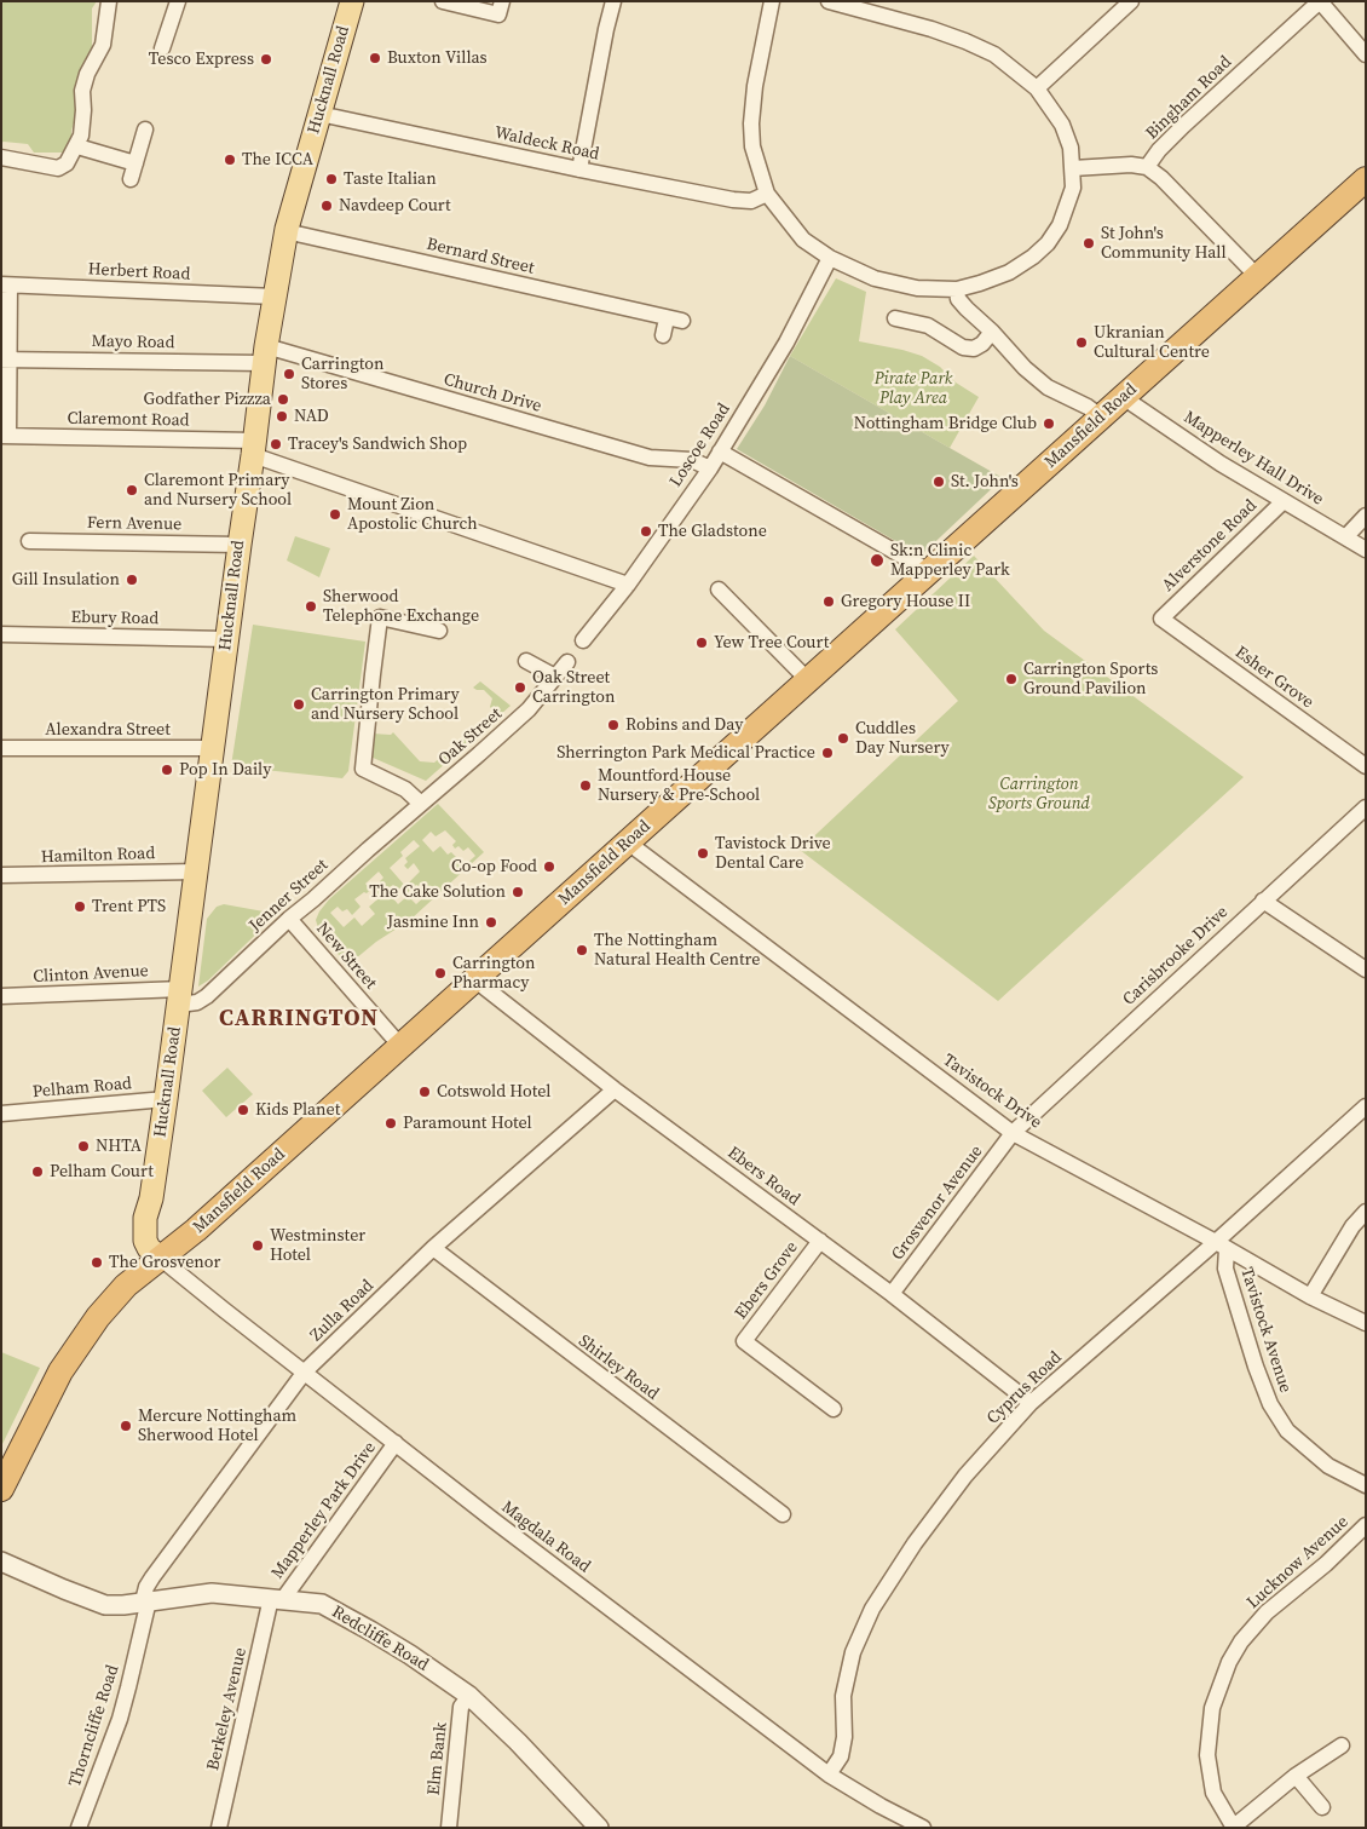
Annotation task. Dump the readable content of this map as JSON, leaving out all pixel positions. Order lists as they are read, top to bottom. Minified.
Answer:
{"streets":{"highway":["Mansfield Road"],"main road":["Hucknall Road"],"street":["Bingham Road","Waldeck Road","Bernard Street","Herbert Road","Mayo Road","Church Drive","Claremont Road","Loscoe Road","Mapperley Hall Drive","Fern Avenue","Alverstone Road","Ebury Road","Esher Grove","Alexandra Street","Oak Street","Hamilton Road","Jenner Street","New Street","Carisbrooke Drive","Clinton Avenue","Pelham Road","Tavistock Drive","Ebers Road","Grosvenor Avenue","Ebers Grove","Zulla Road","Tavistock Avenue","Shirley Road","Cyprus Road","Mapperley Park Drive","Magdala Road","Lucknow Avenue","Redcliffe Road","Berkeley Avenue","Thorncliffe Road","Elm Bank"]},"crossings":[["Hucknall Road","Waldeck Road"],["Hucknall Road","Bernard Street"],["Hucknall Road","Herbert Road"],["Hucknall Road","Mayo Road"],["Hucknall Road","Church Drive"],["Hucknall Road","Claremont Road"],["Hucknall Road","Mansfield Road"],["Hucknall Road","Fern Avenue"],["Hucknall Road","Ebury Road"],["Hucknall Road","Alexandra Street"],["Hucknall Road","Hamilton Road"],["Hucknall Road","Jenner Street"],["Hucknall Road","Clinton Avenue"],["Hucknall Road","Pelham Road"],["Hucknall Road","Magdala Road"],["Mayo Road","Church Drive"],["Church Drive","Loscoe Road"],["Claremont Road","Loscoe Road"],["Mansfield Road","Mapperley Hall Drive"],["Mansfield Road","New Street"],["Mansfield Road","Tavistock Drive"],["Mansfield Road","Ebers Road"],["Mansfield Road","Magdala Road"],["Mapperley Hall Drive","Alverstone Road"],["Alverstone Road","Esher Grove"],["Oak Street","Jenner Street"],["Jenner Street","New Street"],["Jenner Street","Clinton Avenue"],["Carisbrooke Drive","Tavistock Drive"],["Carisbrooke Drive","Grosvenor Avenue"],["Tavistock Drive","Grosvenor Avenue"],["Tavistock Drive","Tavistock Avenue"],["Tavistock Drive","Cyprus Road"],["Ebers Road","Grosvenor Avenue"],["Ebers Road","Ebers Grove"],["Ebers Road","Zulla Road"],["Ebers Road","Cyprus Road"],["Zulla Road","Shirley Road"],["Zulla Road","Magdala Road"],["Zulla Road","Redcliffe Road"],["Zulla Road","Thorncliffe Road"],["Tavistock Avenue","Cyprus Road"],["Cyprus Road","Magdala Road"],["Mapperley Park Drive","Magdala Road"],["Mapperley Park Drive","Redcliffe Road"],["Mapperley Park Drive","Berkeley Avenue"],["Redcliffe Road","Berkeley Avenue"],["Redcliffe Road","Thorncliffe Road"],["Redcliffe Road","Elm Bank"]],"districts":["CARRINGTON"],"parks":["Pirate Park Play Area","Carrington Sports Ground"],"places":["Buxton Villas","Tesco Express","The ICCA","Taste Italian","Navdeep Court","St John's Community Hall","Ukranian Cultural Centre","Carrington Stores","Godfather Pizzza","NAD","Nottingham Bridge Club","Tracey's Sandwich Shop","St. John's","Claremont Primary and Nursery School","Mount Zion Apostolic Church","The Gladstone","Sk:n Clinic Mapperley Park","Gill Insulation","Gregory House II","Sherwood Telephone Exchange","Yew Tree Court","Carrington Sports Ground Pavilion","Oak Street Carrington","Carrington Primary and Nursery School","Robins and Day","Cuddles Day Nursery","Sherrington Park Medical Practice","Pop In Daily","Mountford House Nursery & Pre-School","Tavistock Drive Dental Care","Co-op Food","The Cake Solution","Trent PTS","Jasmine Inn","The Nottingham Natural Health Centre","Carrington Pharmacy","Cotswold Hotel","Kids Planet","Paramount Hotel","NHTA","Pelham Court","Westminster Hotel","The Grosvenor","Mercure Nottingham Sherwood Hotel"]}
